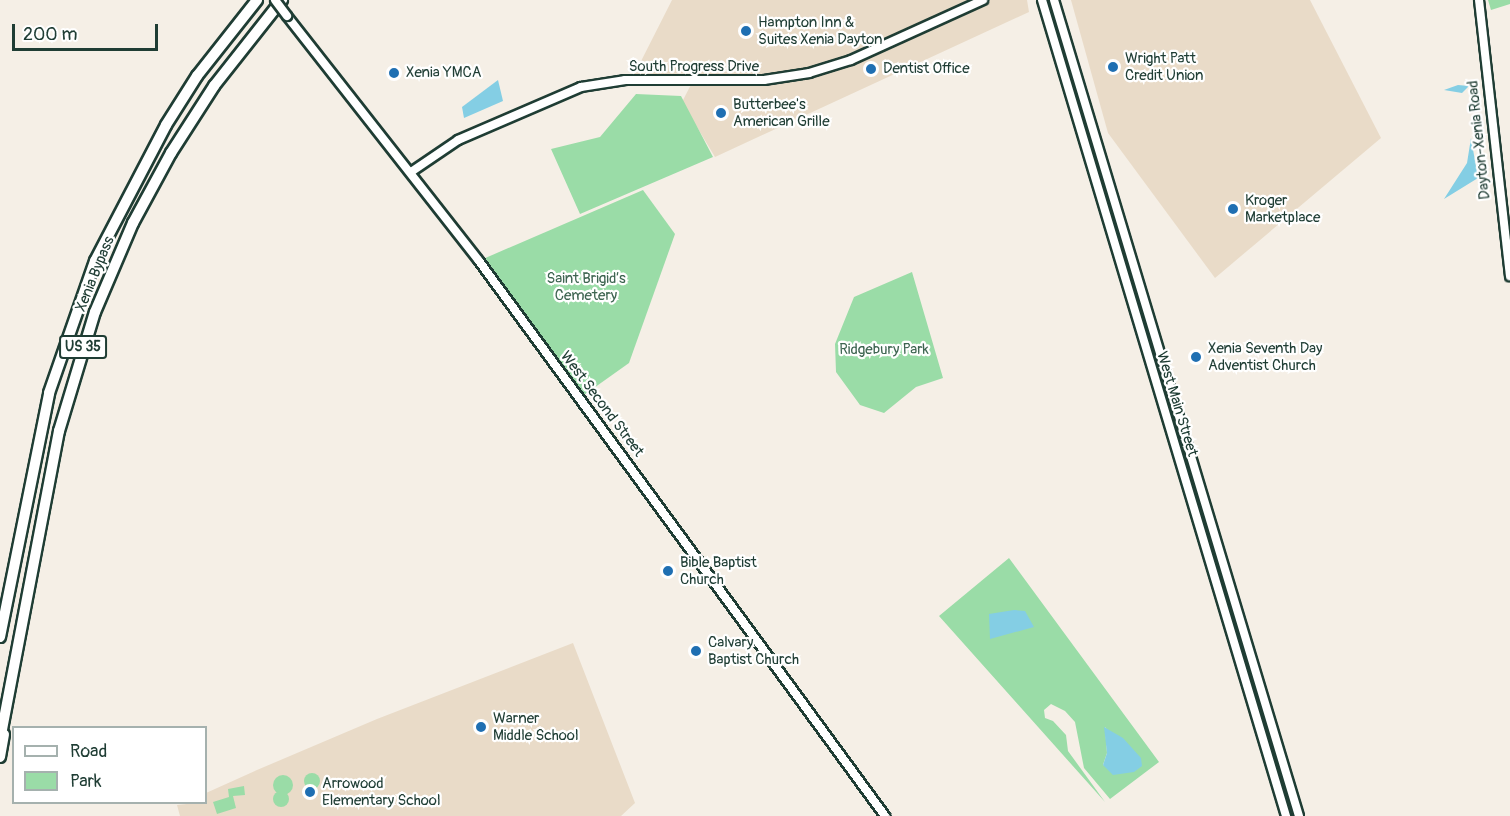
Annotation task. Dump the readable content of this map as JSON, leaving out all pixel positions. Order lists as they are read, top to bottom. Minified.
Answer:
{"streets":{"highway":["Xenia Bypass","US 35"],"main road":["South Progress Drive","Dayton-Xenia Road","West Second Street","West Main Street"]},"crossings":[["South Progress Drive","West Second Street"]],"parks":["Saint Brigid’s Cemetery","Ridgebury Park"],"places":["Hampton Inn & Suites Xenia Dayton","Wright Patt Credit Union","Dentist Office","Xenia YMCA","Butterbee's American Grille","Kroger Marketplace","Xenia Seventh Day Adventist Church","Bible Baptist Church","Calvary Baptist Church","Warner Middle School","Arrowood Elementary School"],"legend":["Road","Park"],"scale_bar":"200 m"}
